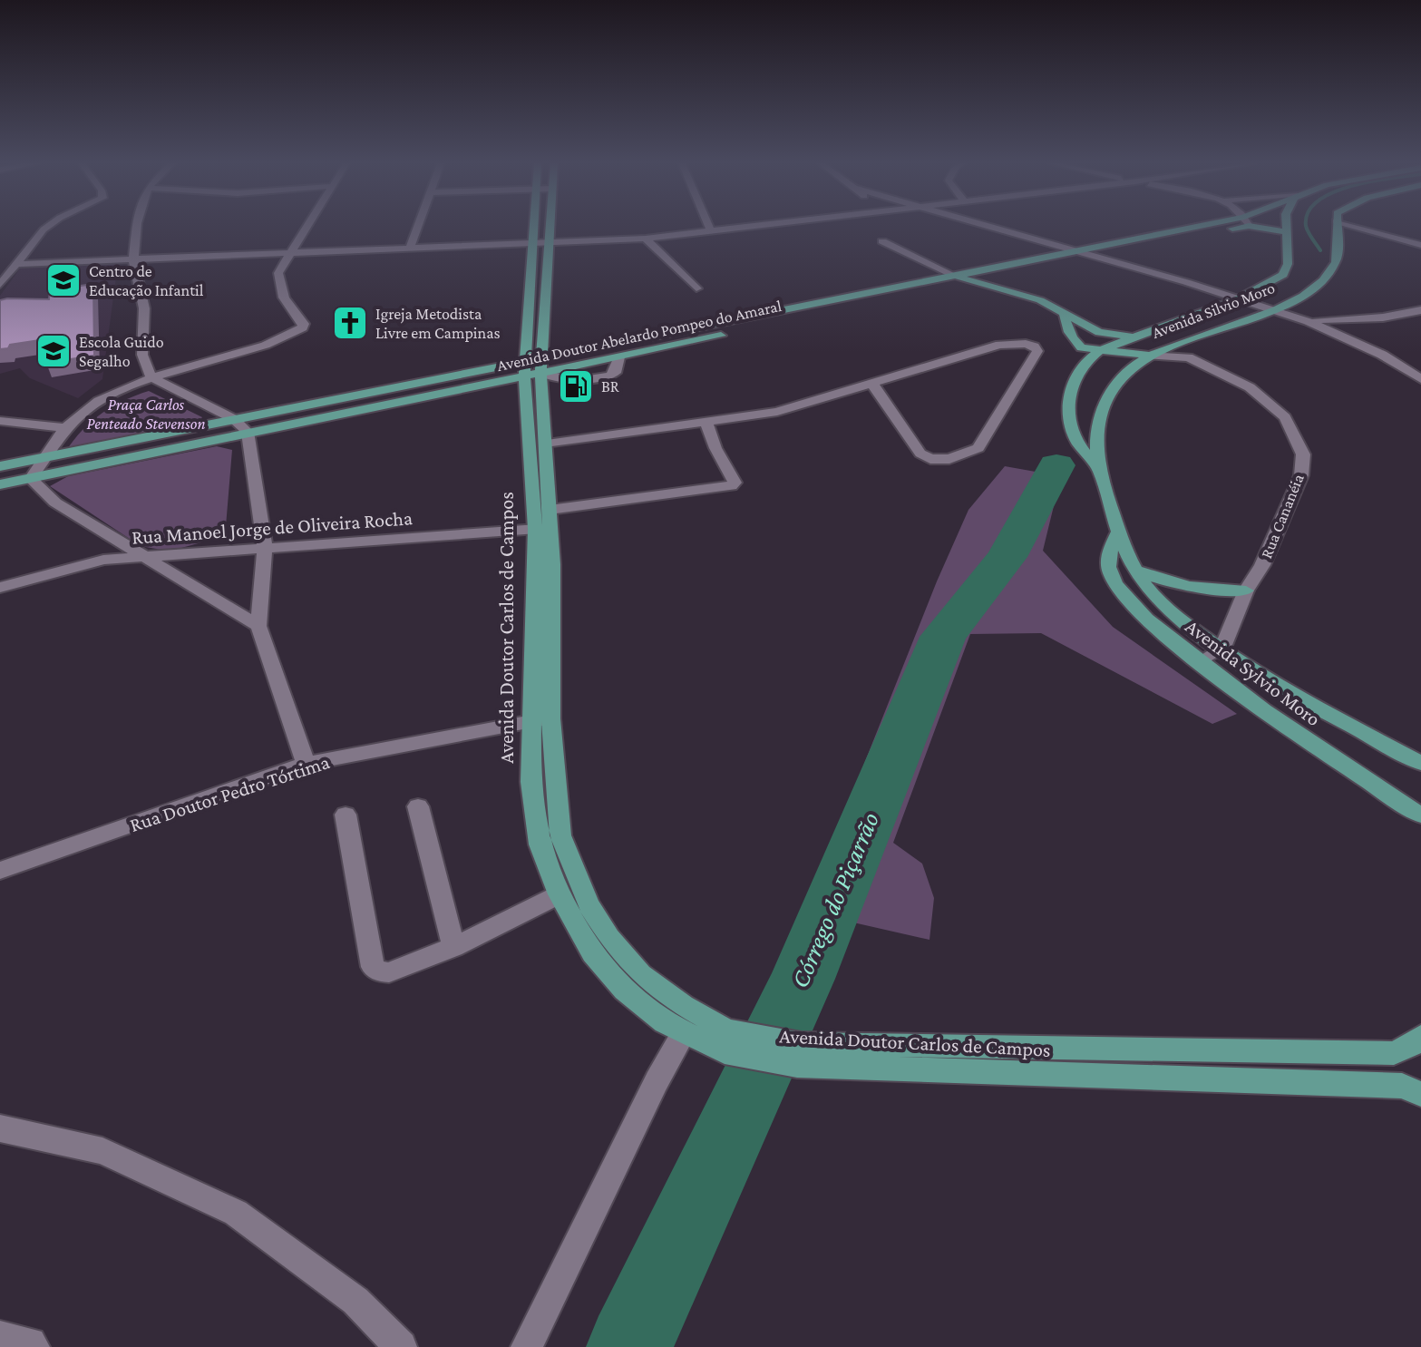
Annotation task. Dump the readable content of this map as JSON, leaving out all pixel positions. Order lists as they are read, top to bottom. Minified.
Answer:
{"streets":{"main road":["Avenida Silvio Moro","Avenida Doutor Abelardo Pompeo do Amaral","Avenida Doutor Carlos de Campos","Avenida Sylvio Moro"],"street":["Rua Cananéia","Rua Manoel Jorge de Oliveira Rocha","Rua Doutor Pedro Tórtima"]},"crossings":[["Avenida Silvio Moro","Rua Cananéia"],["Avenida Silvio Moro","Avenida Sylvio Moro"],["Avenida Doutor Abelardo Pompeo do Amaral","Avenida Doutor Carlos de Campos"],["Rua Cananéia","Avenida Sylvio Moro"],["Rua Manoel Jorge de Oliveira Rocha","Avenida Doutor Carlos de Campos"],["Avenida Doutor Carlos de Campos","Rua Doutor Pedro Tórtima"]],"water":["Córrego do Piçarrão"],"parks":["Praça Carlos Penteado Stevenson"],"places":{"school or university":["Centro de Educação Infantil","Escola Guido Segalho"],"church":["Igreja Metodista Livre em Campinas"],"fuel station":["BR"]}}
